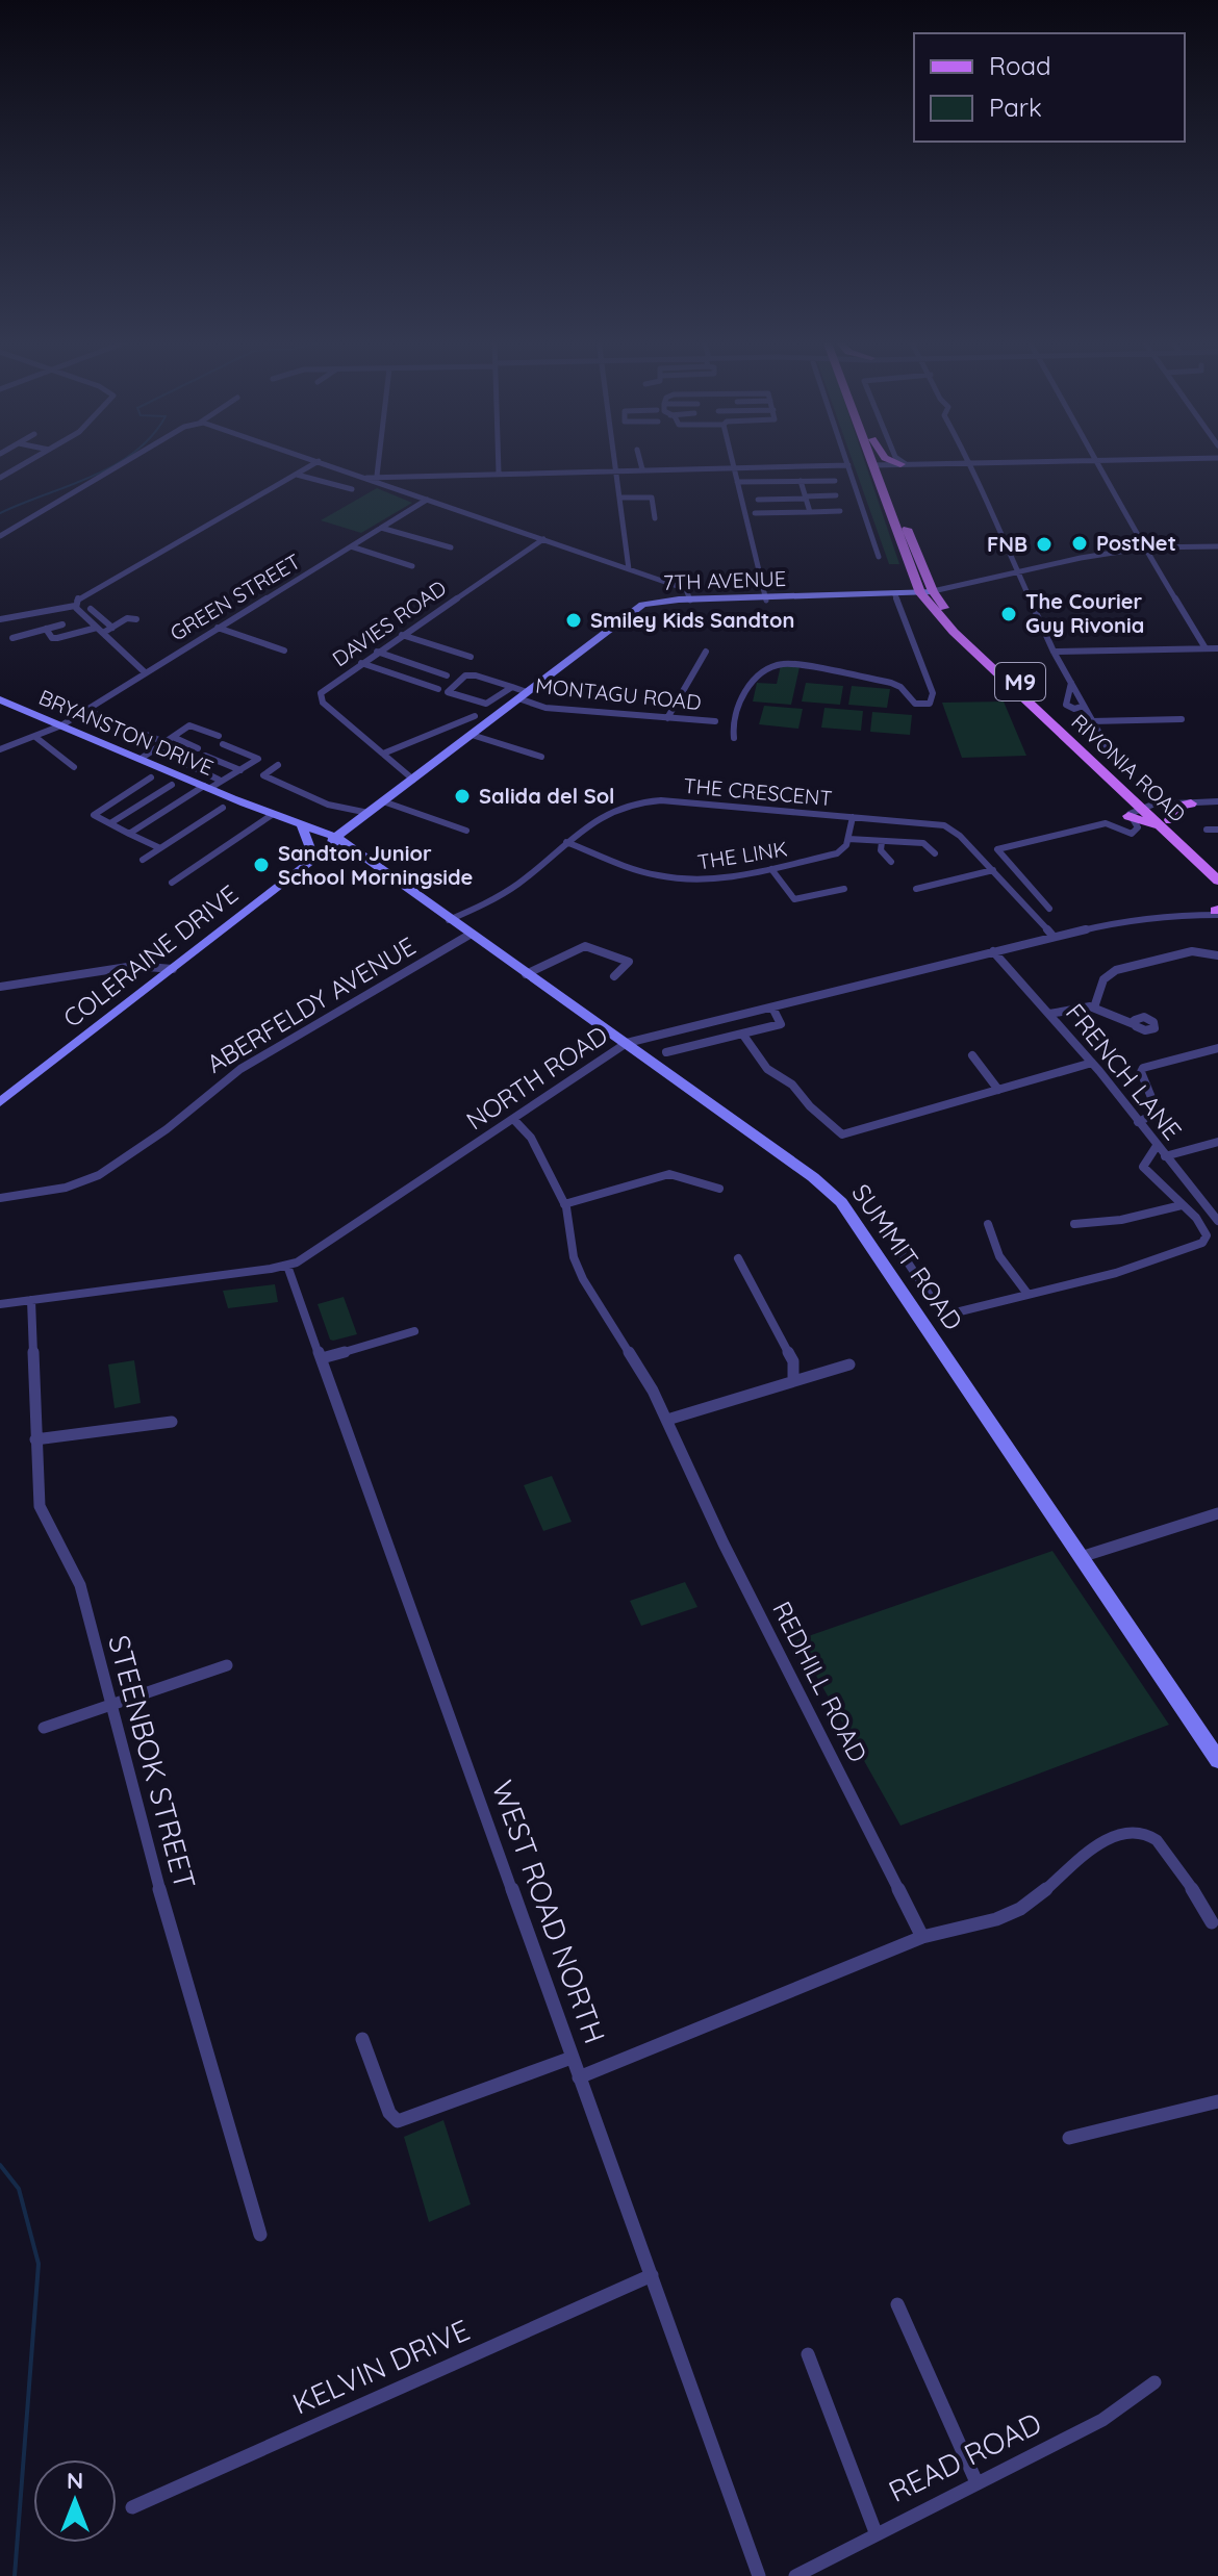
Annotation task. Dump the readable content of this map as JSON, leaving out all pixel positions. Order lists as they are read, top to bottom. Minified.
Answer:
{"streets":{"main road":["7TH AVENUE","M9","BRYANSTON DRIVE","RIVONIA ROAD","COLERAINE DRIVE","SUMMIT ROAD"],"street":["GREEN STREET","DAVIES ROAD","MONTAGU ROAD","THE CRESCENT","THE LINK","ABERFELDY AVENUE","FRENCH LANE","NORTH ROAD","REDHILL ROAD","STEENBOK STREET","WEST ROAD NORTH","KELVIN DRIVE","READ ROAD"]},"crossings":[["7TH AVENUE","RIVONIA ROAD"],["7TH AVENUE","COLERAINE DRIVE"],["GREEN STREET","BRYANSTON DRIVE"],["DAVIES ROAD","COLERAINE DRIVE"],["MONTAGU ROAD","COLERAINE DRIVE"],["BRYANSTON DRIVE","COLERAINE DRIVE"],["BRYANSTON DRIVE","SUMMIT ROAD"],["THE CRESCENT","THE LINK"],["THE CRESCENT","NORTH ROAD"],["THE CRESCENT","SUMMIT ROAD"],["COLERAINE DRIVE","SUMMIT ROAD"],["ABERFELDY AVENUE","SUMMIT ROAD"],["FRENCH LANE","NORTH ROAD"],["NORTH ROAD","SUMMIT ROAD"],["NORTH ROAD","REDHILL ROAD"],["NORTH ROAD","STEENBOK STREET"],["NORTH ROAD","WEST ROAD NORTH"],["WEST ROAD NORTH","KELVIN DRIVE"]],"places":["PostNet","FNB","The Courier Guy Rivonia","Smiley Kids Sandton","Salida del Sol","Sandton Junior School Morningside"],"legend":["Road","Park"],"north":"top"}
